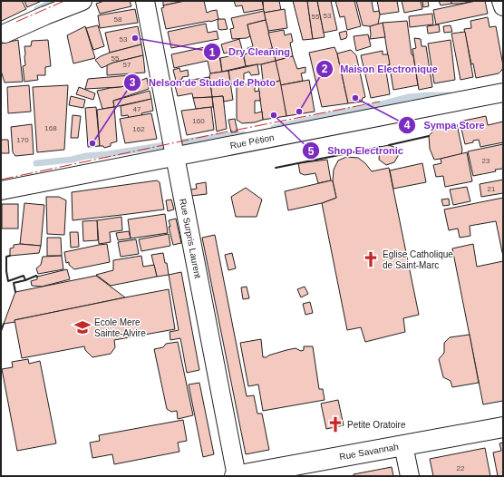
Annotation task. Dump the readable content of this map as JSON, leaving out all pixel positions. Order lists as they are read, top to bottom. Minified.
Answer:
{"streets":{"street":["Rue Pétion","Rue Surpris Laurent","Rue Savannah"]},"crossings":[["Rue Pétion","Rue Surpris Laurent"],["Rue Surpris Laurent","Rue Savannah"]],"places":{"other":["Dry Cleaning","Sympa Store","Maison Electronique","Shop Electronic","Nelson de Studio de Photo"],"church":["Eglise Catholique de Saint-Marc","Petite Oratoire"],"school or university":["Ecole Mere Sainte-Alvire"]},"house_numbers":["53","55","58","53","55","57","47","160","168","162","170","23","21","22"]}
